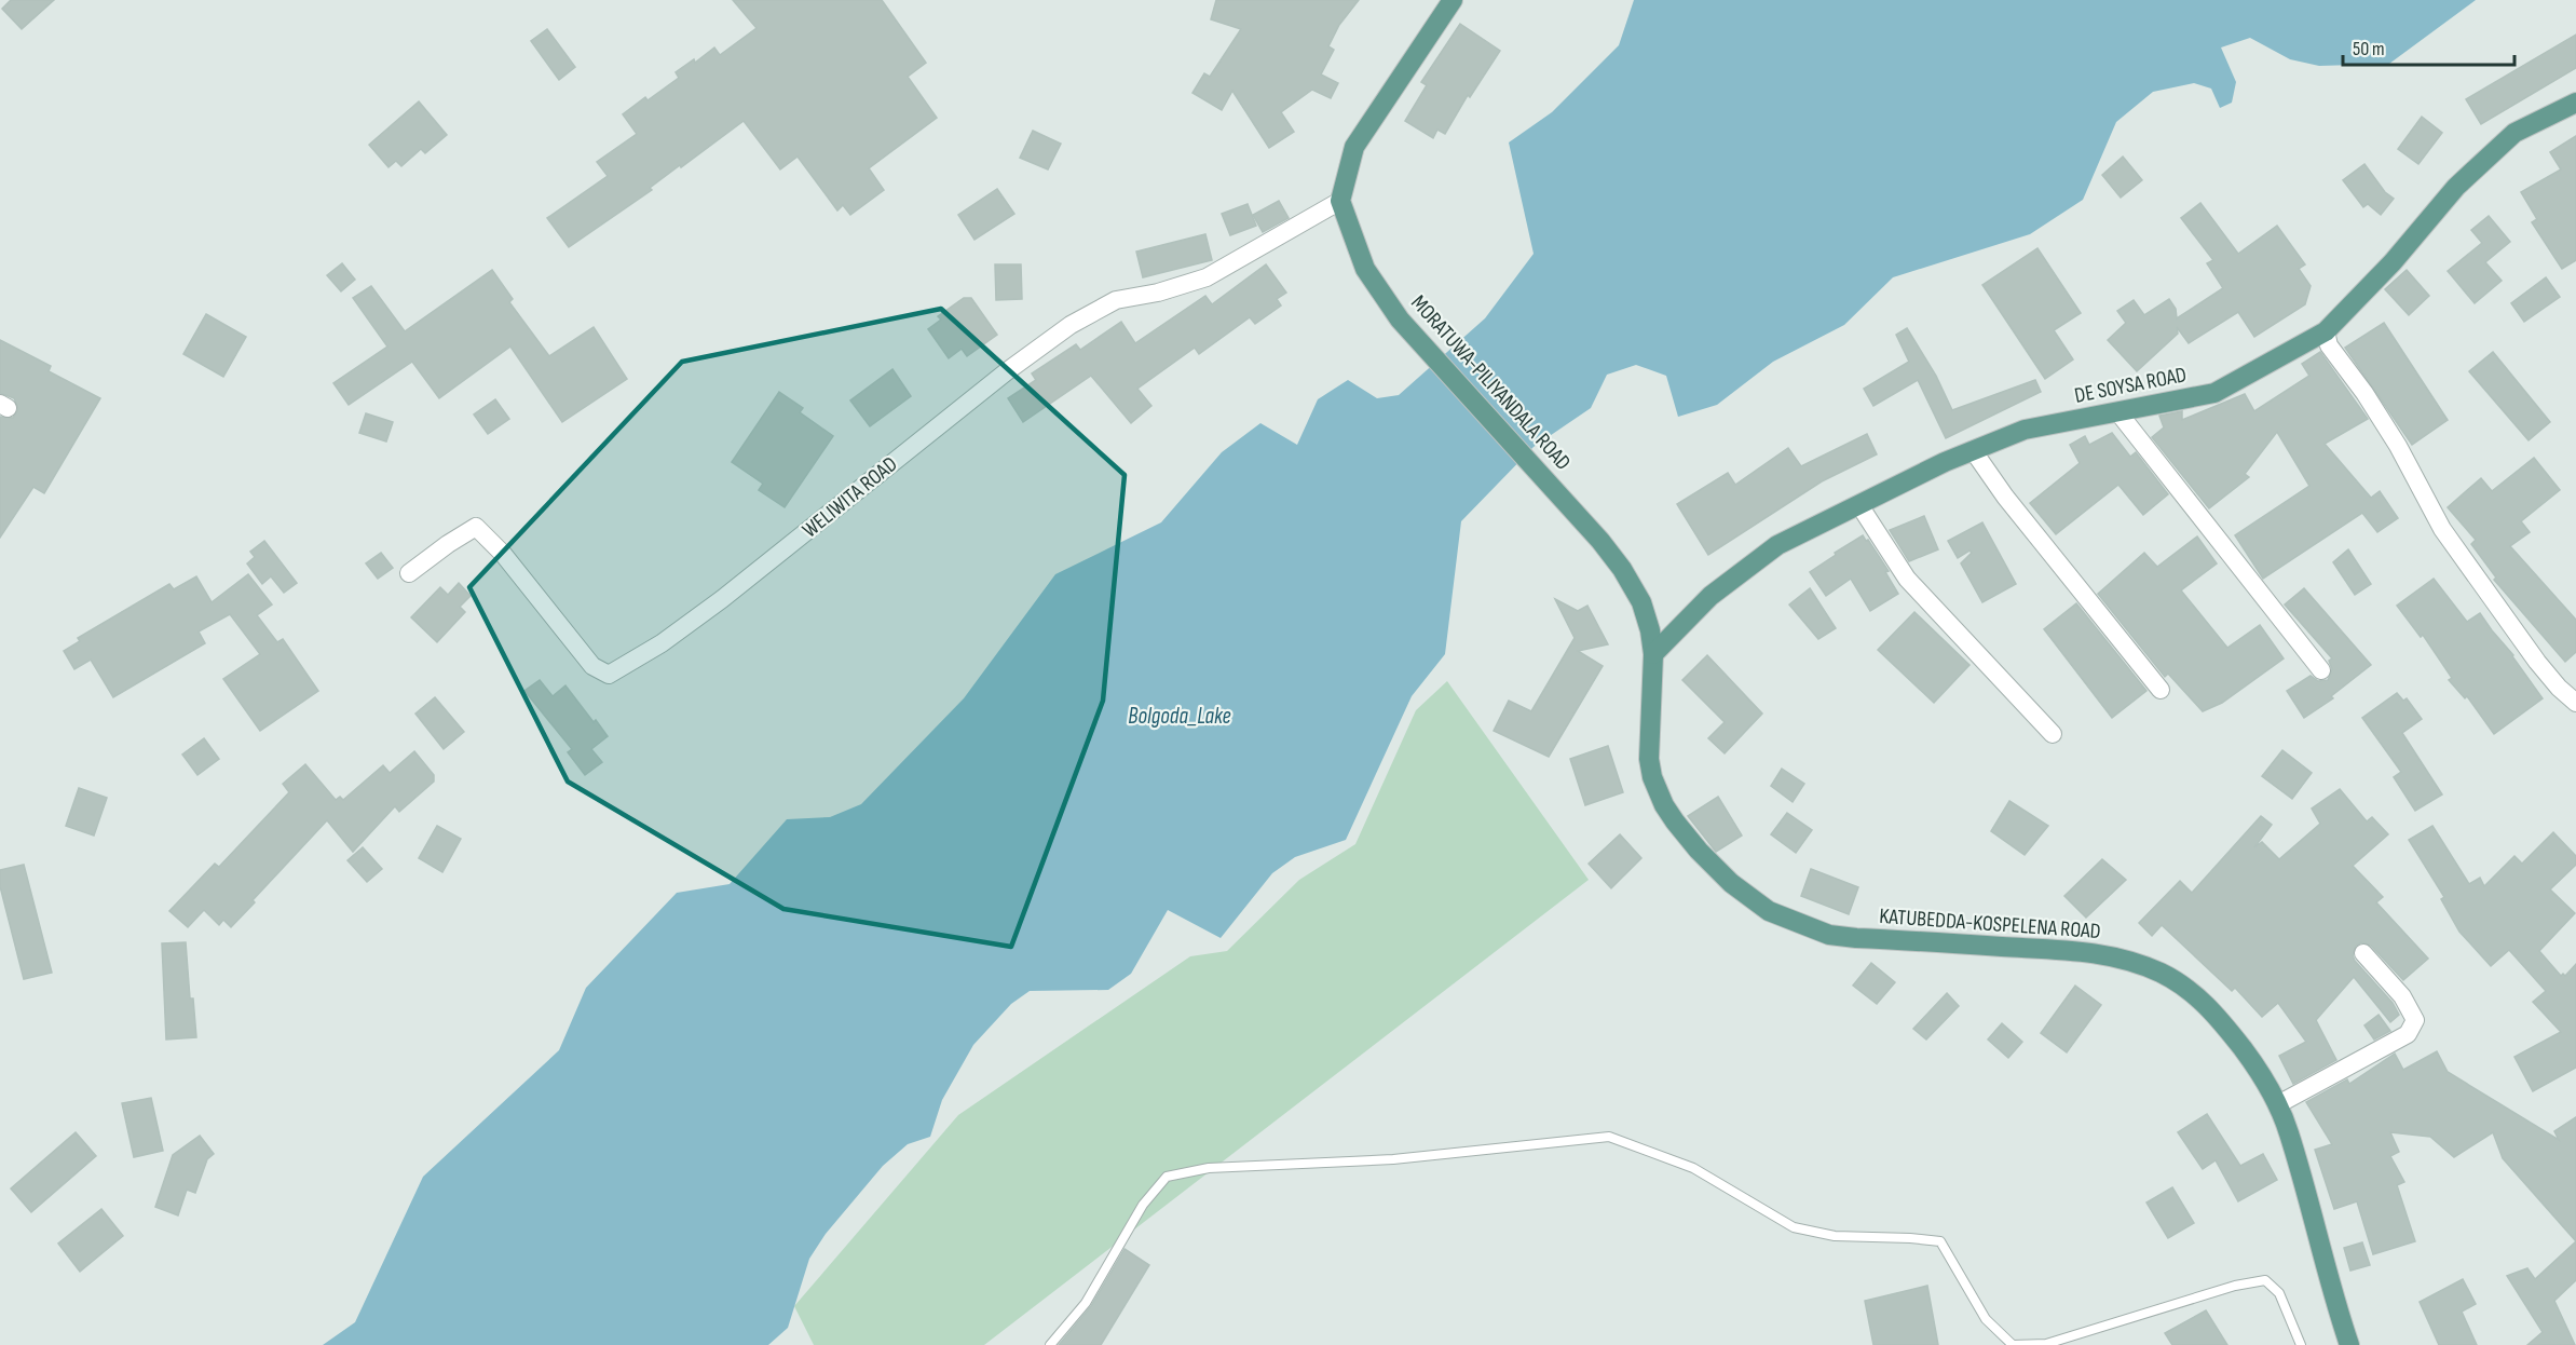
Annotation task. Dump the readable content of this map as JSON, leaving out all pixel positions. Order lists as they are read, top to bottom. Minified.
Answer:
{"streets":{"main road":["MORATUWA-PILIYANDALA ROAD","DE SOYSA ROAD","KATUBEDDA-KOSPELENA ROAD"],"street":["WELIWITA ROAD"]},"crossings":[["MORATUWA-PILIYANDALA ROAD","DE SOYSA ROAD"],["MORATUWA-PILIYANDALA ROAD","WELIWITA ROAD"],["MORATUWA-PILIYANDALA ROAD","KATUBEDDA-KOSPELENA ROAD"],["DE SOYSA ROAD","KATUBEDDA-KOSPELENA ROAD"]],"water":["Bolgoda_Lake"],"scale_bar":"50 m"}
